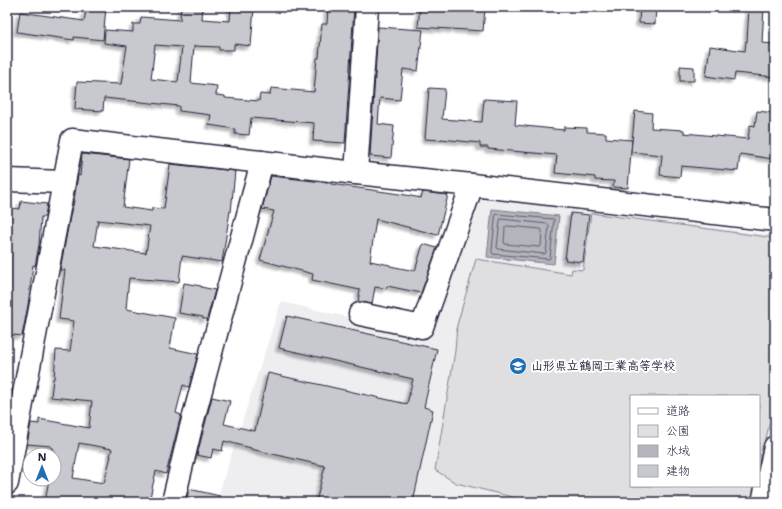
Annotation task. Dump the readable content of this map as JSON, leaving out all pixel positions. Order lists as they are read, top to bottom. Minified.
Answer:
{"places":{"school or university":["山形県立鶴岡工業高等学校"]},"legend":["道路","公園","水域","建物"],"north":"top"}
